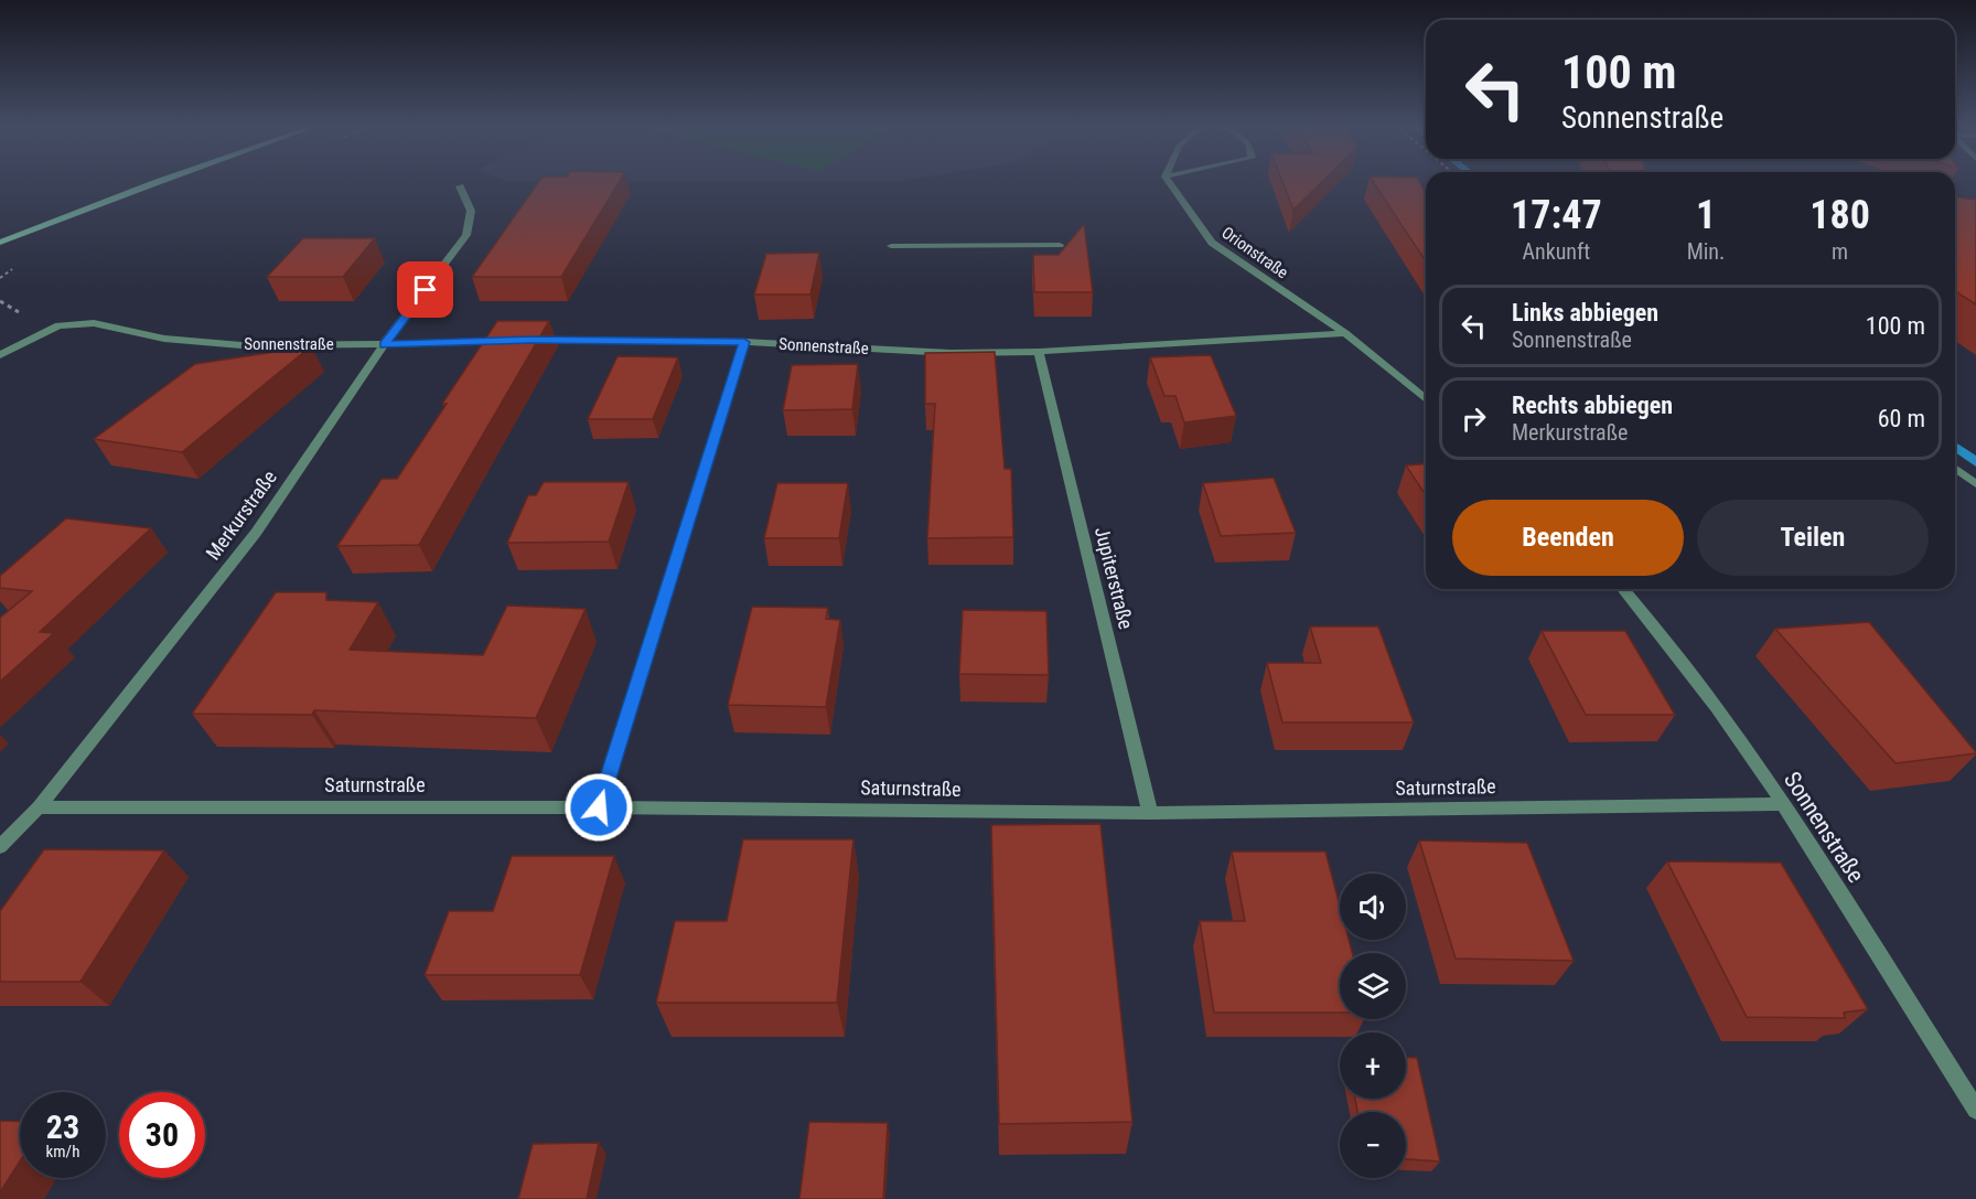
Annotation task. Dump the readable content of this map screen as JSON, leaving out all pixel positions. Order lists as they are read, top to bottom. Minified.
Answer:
{"streets":{"street":["Orionstraße","Sonnenstraße","Merkurstraße","Jupiterstraße","Saturnstraße"]},"crossings":[["Orionstraße","Sonnenstraße"],["Sonnenstraße","Merkurstraße"],["Sonnenstraße","Jupiterstraße"],["Sonnenstraße","Saturnstraße"],["Merkurstraße","Saturnstraße"],["Jupiterstraße","Saturnstraße"]],"page":{"turn":["100 m","Sonnenstraße"],"eta":["17:47","Ankunft","1","Min.","180","m"],"list":[{"name":"Links abbiegen","note":"Sonnenstraße","value":"100 m"},{"name":"Rechts abbiegen","note":"Merkurstraße","value":"60 m"}],"buttons":["Beenden","Teilen"],"map_buttons":["+","−"],"speed":"23 km/h","limit":"30"}}
